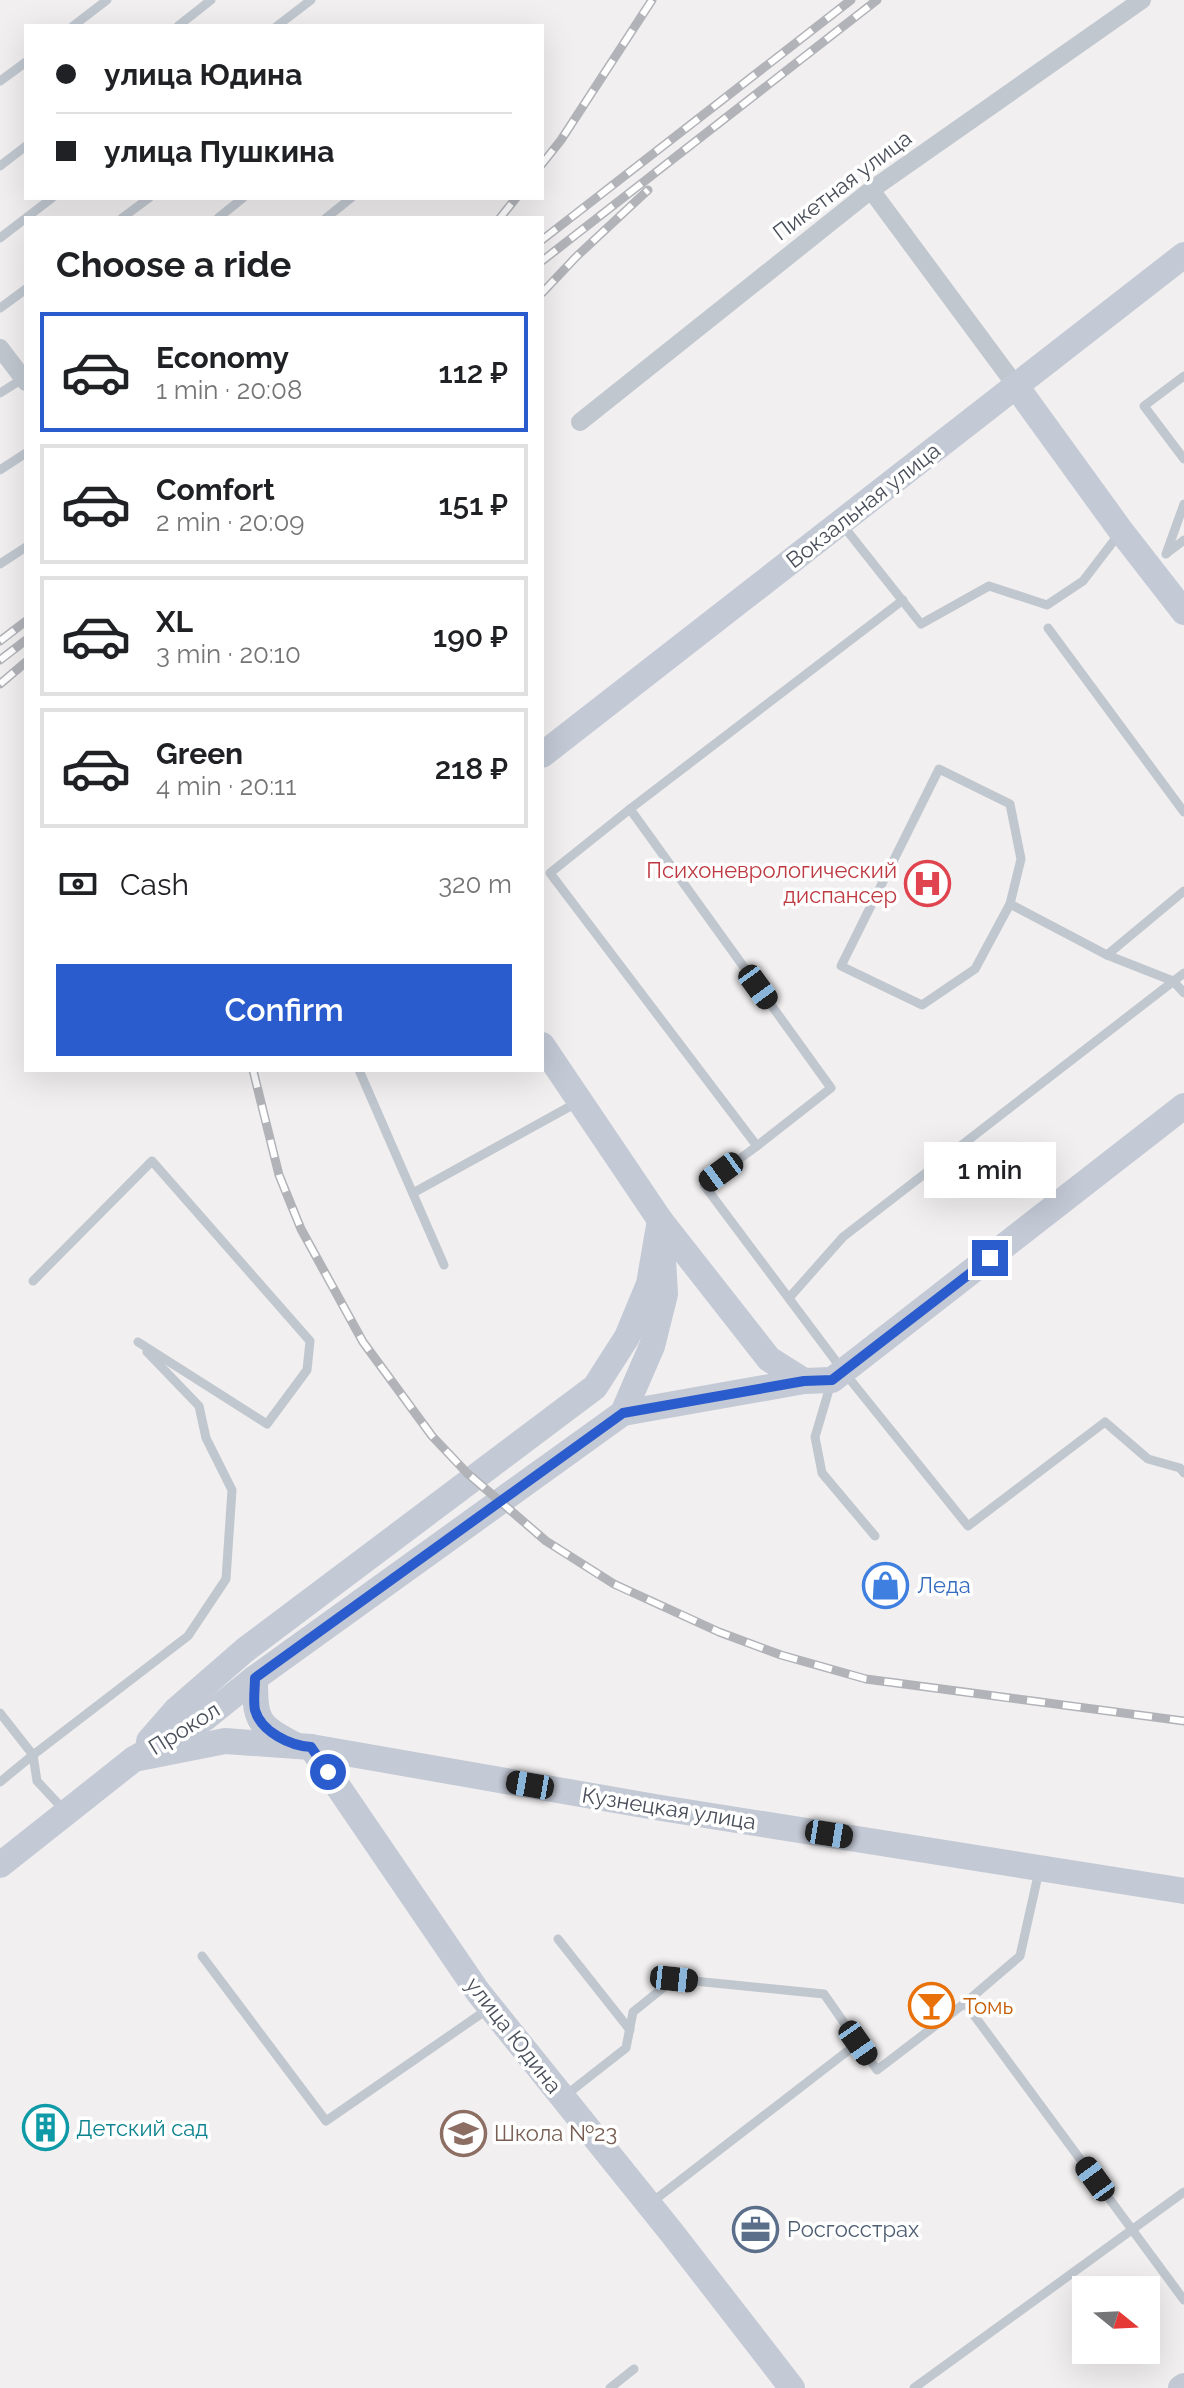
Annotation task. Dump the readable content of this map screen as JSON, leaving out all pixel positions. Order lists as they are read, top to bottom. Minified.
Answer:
{"streets":{"main road":["Вокзальная улица","Прокол","Кузнецкая улица","улица Юдина"],"street":["Пикетная улица"]},"crossings":[["Прокол","Кузнецкая улица"],["Кузнецкая улица","улица Юдина"]],"places":{"hospital":["Психоневрологический диспансер"],"shop":["Леда"],"bar":["Томь"],"building":["Детский сад"],"school or university":["Школа №23"],"office":["Росгосстрах"]},"north":"right","page":{"banner":["улица Юдина","улица Пушкина"],"heading":"Choose a ride","list":[{"name":"Economy","note":"1 min · 20:08","value":"112 ₽"},{"name":"Comfort","note":"2 min · 20:09","value":"151 ₽"},{"name":"XL","note":"3 min · 20:10","value":"190 ₽"},{"name":"Green","note":"4 min · 20:11","value":"218 ₽"}],"pay":["Cash","320 m"],"buttons":"Confirm","bubble":"1 min"}}
